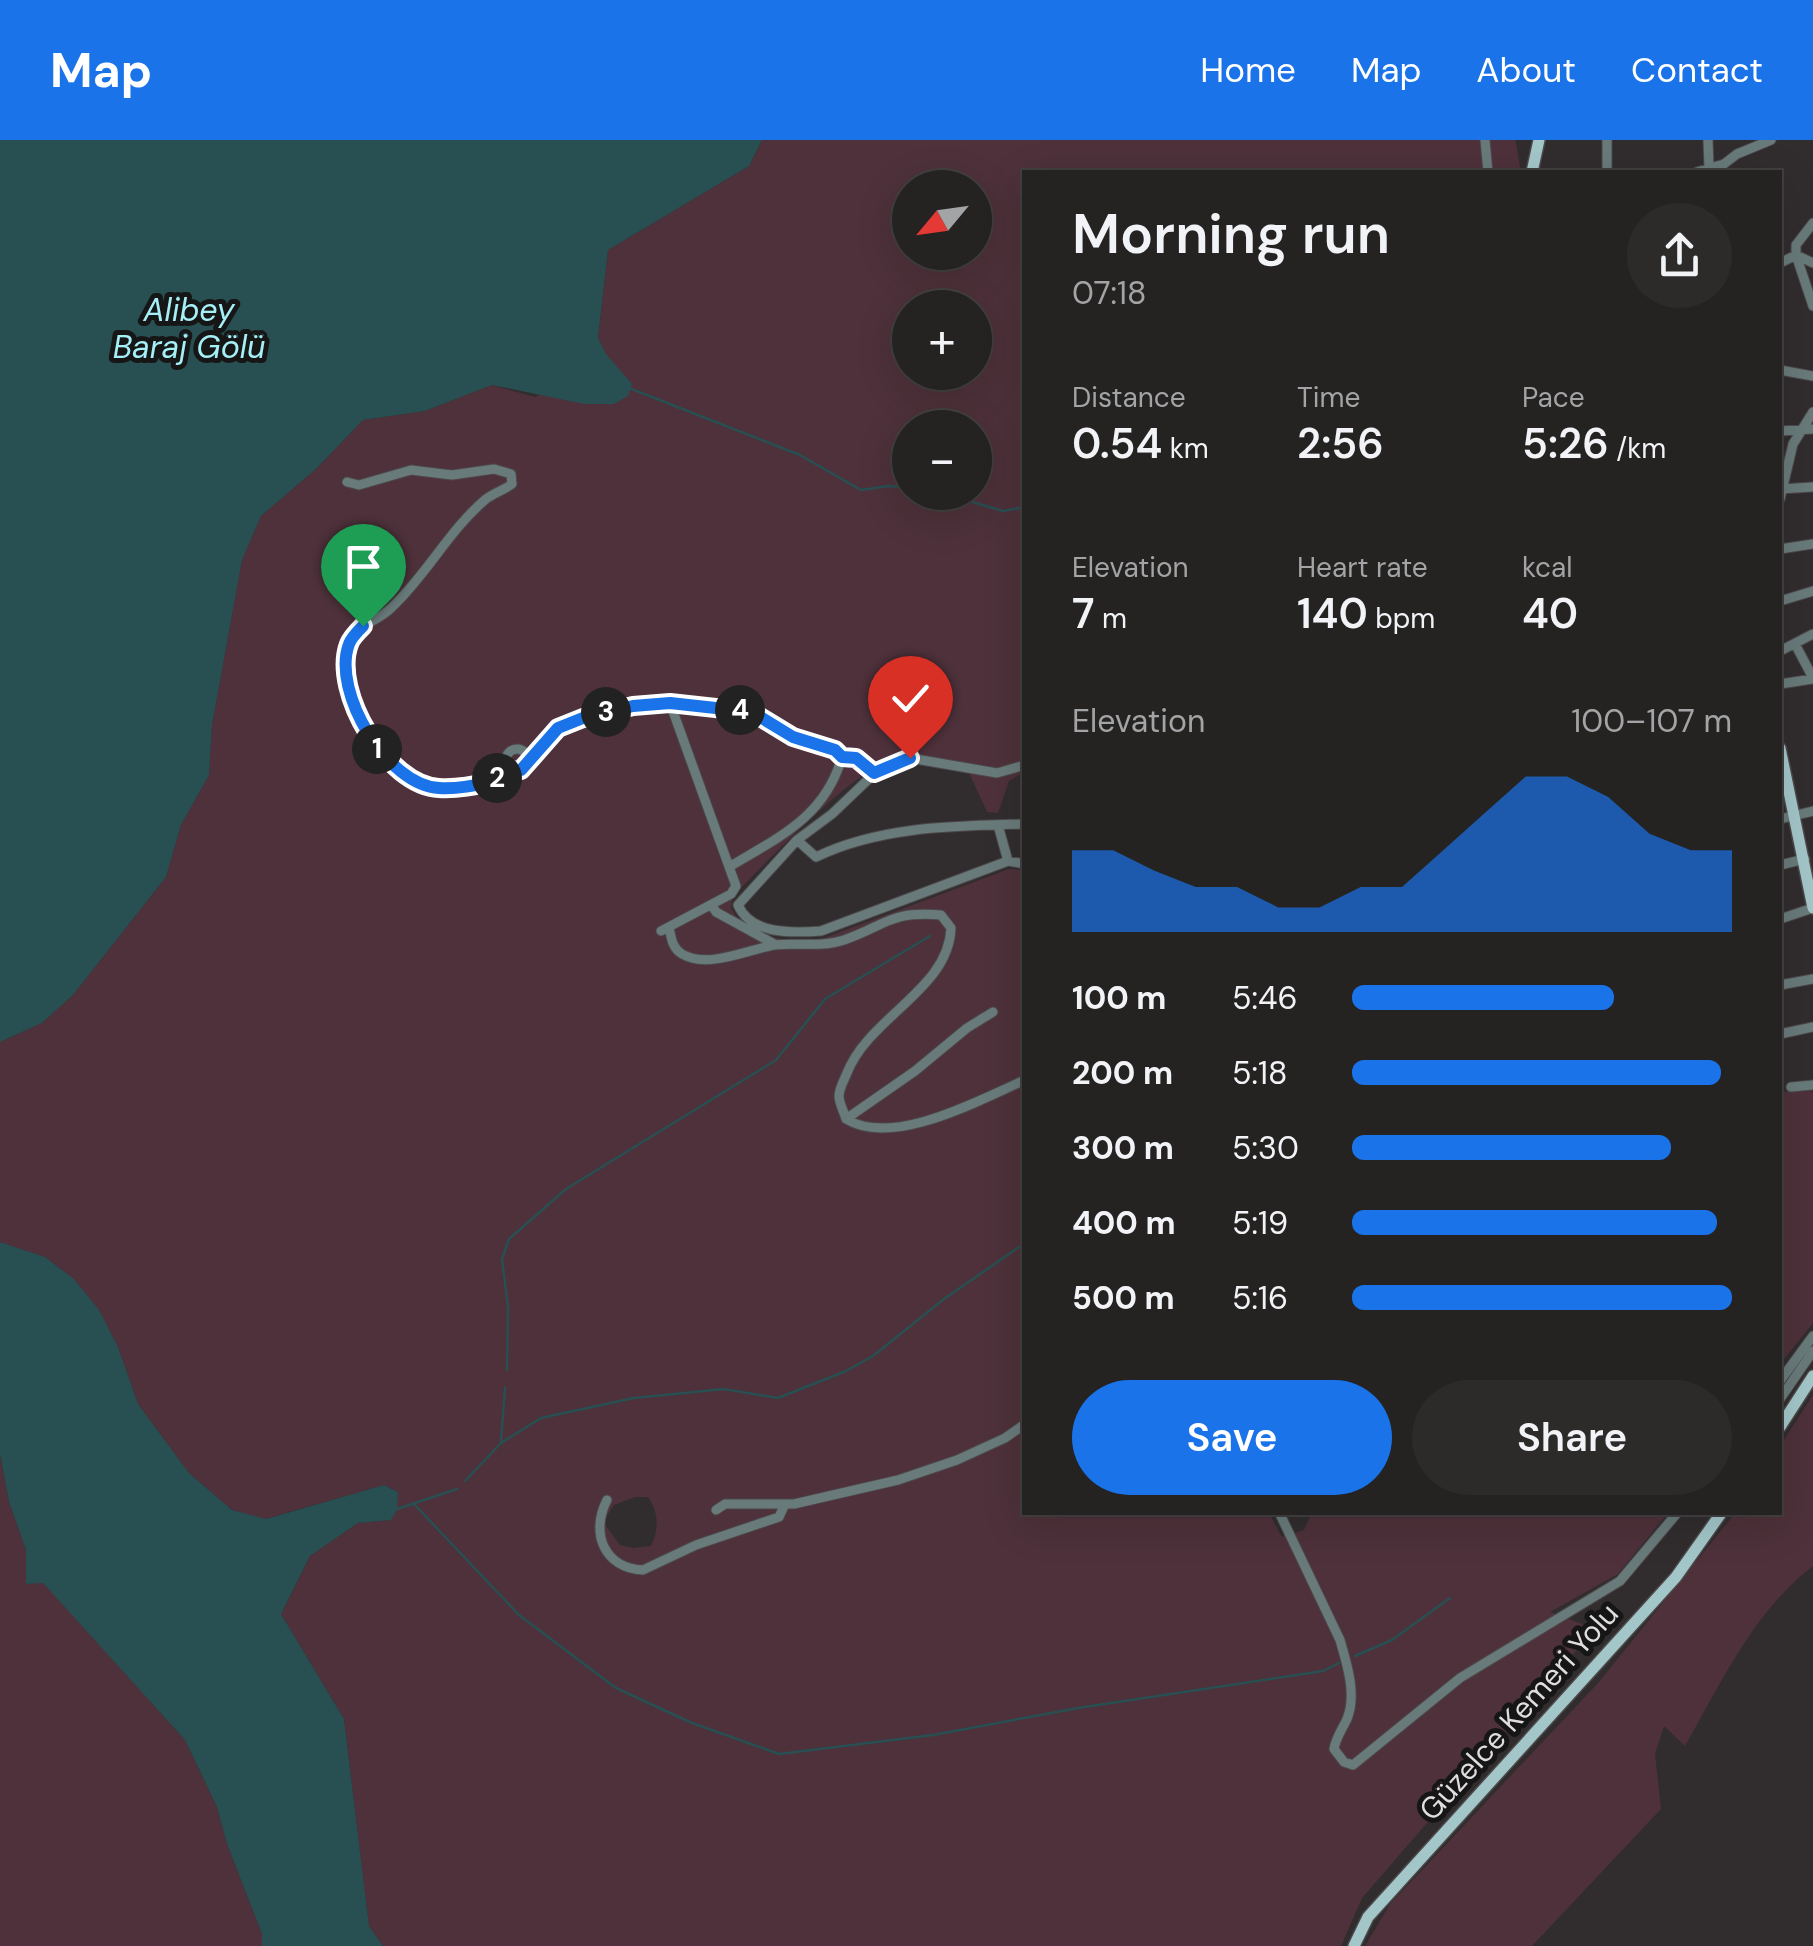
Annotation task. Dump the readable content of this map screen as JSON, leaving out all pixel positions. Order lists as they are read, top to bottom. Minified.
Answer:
{"streets":{"main road":["Güzelce Kemeri Yolu"]},"water":["Alibey Baraj Gölü"],"north":"bottom left","page":{"header":"Map","nav":["Home","Map","About","Contact"],"map_buttons":["+","−"],"heading":["Morning run","07:18"],"stats":[["Distance","0.54 km"],["Time","2:56"],["Pace","5:26 /km"],["Elevation","7 m"],["Heart rate","140 bpm"],["kcal","40"]],"chart":["Elevation","100–107 m"],"pins":["4","3","1","2"],"list":[{"name":"100 m","note":"5:46"},{"name":"200 m","note":"5:18"},{"name":"300 m","note":"5:30"},{"name":"400 m","note":"5:19"},{"name":"500 m","note":"5:16"}],"buttons":["Save","Share"]}}
